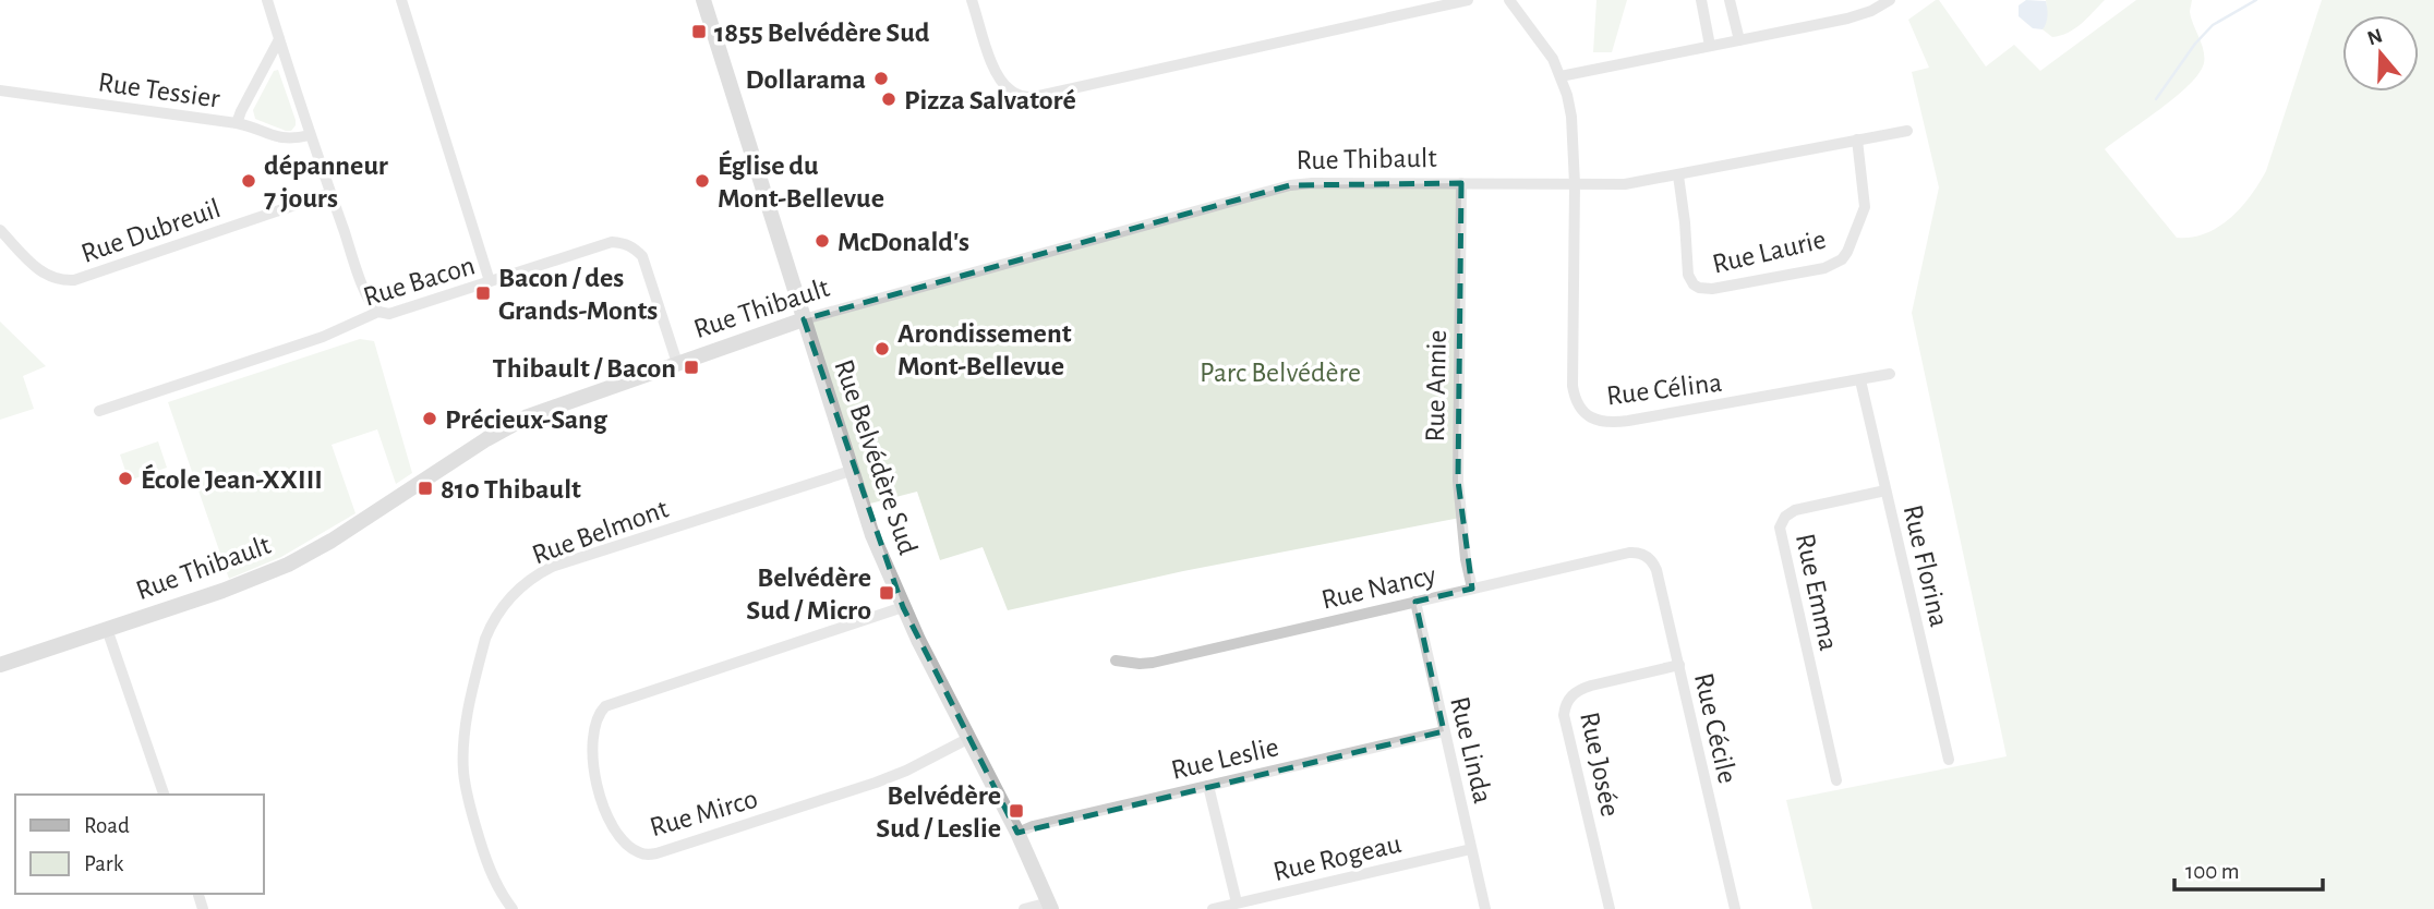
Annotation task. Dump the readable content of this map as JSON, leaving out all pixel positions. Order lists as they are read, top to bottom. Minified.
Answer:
{"streets":{"street":["Rue Tessier","Rue Thibault","Rue Dubreuil","Rue Laurie","Rue Bacon","Rue Annie","Rue Célina","Rue Belvédère Sud","Rue Belmont","Rue Florina","Rue Nancy","Rue Emma","Rue Cécile","Rue Linda","Rue Leslie","Rue Josée","Rue Mirco","Rue Rogeau"]},"crossings":[["Rue Thibault","Rue Laurie"],["Rue Thibault","Rue Bacon"],["Rue Thibault","Rue Annie"],["Rue Thibault","Rue Célina"],["Rue Thibault","Rue Belvédère Sud"],["Rue Annie","Rue Nancy"],["Rue Célina","Rue Florina"],["Rue Belvédère Sud","Rue Belmont"],["Rue Belvédère Sud","Rue Leslie"],["Rue Belvédère Sud","Rue Mirco"],["Rue Florina","Rue Emma"],["Rue Nancy","Rue Cécile"],["Rue Nancy","Rue Linda"],["Rue Cécile","Rue Josée"],["Rue Linda","Rue Leslie"],["Rue Linda","Rue Rogeau"]],"parks":["Parc Belvédère"],"places":{"transit":["1855 Belvédère Sud","Bacon / des Grands-Monts","Thibault / Bacon","810 Thibault","Belvédère Sud / Micro","Belvédère Sud / Leslie"],"other":["Dollarama","Pizza Salvatoré","dépanneur 7 jours","Église du Mont-Bellevue","McDonald's","Arondissement Mont-Bellevue","Précieux-Sang","École Jean-XXIII"]},"legend":["Road","Park"],"scale_bar":"100 m","north":"top"}
